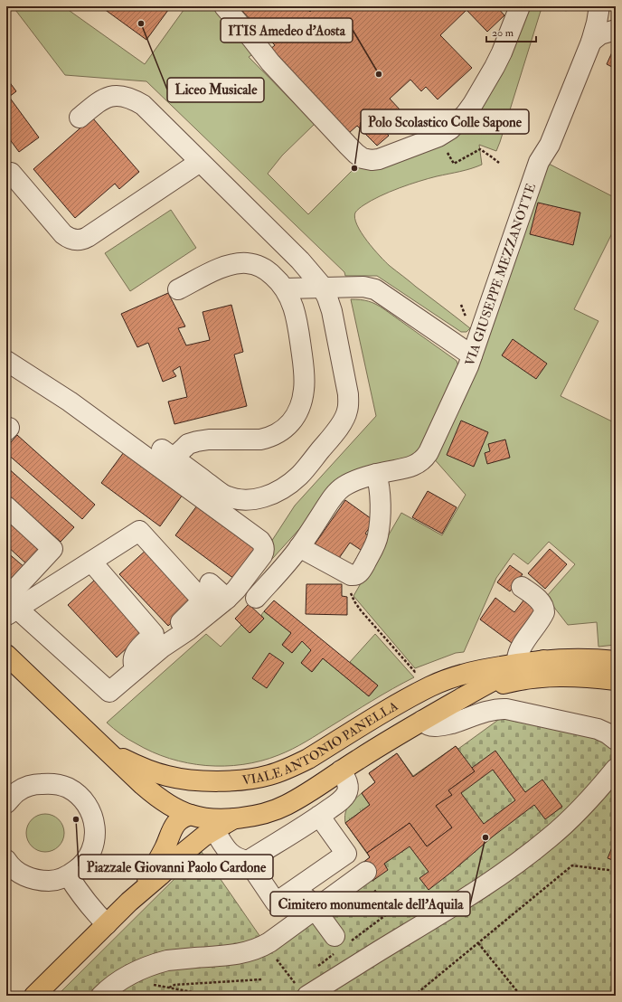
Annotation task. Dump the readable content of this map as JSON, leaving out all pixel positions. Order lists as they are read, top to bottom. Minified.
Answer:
{"streets":{"main road":["VIALE ANTONIO PANELLA"],"street":["VIA GIUSEPPE MEZZANOTTE"]},"places":["Liceo Musicale","ITIS Amedeo d'Aosta","Polo Scolastico Colle Sapone","Piazzale Giovanni Paolo Cardone","Cimitero monumentale dell'Aquila"],"scale_bar":"20 m"}
